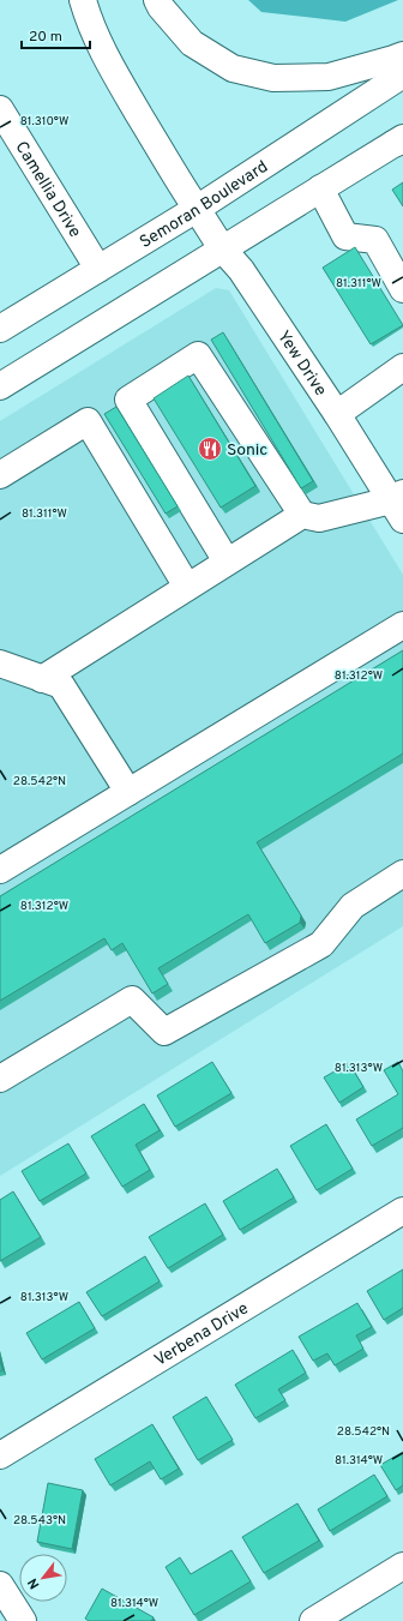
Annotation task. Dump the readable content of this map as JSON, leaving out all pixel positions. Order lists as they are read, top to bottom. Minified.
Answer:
{"streets":{"main road":["Camellia Drive","Semoran Boulevard","Yew Drive","Verbena Drive"]},"crossings":[["Camellia Drive","Semoran Boulevard"],["Semoran Boulevard","Yew Drive"]],"places":{"restaurant":["Sonic"]},"scale_bar":"20 m","north":"bottom left","coordinates":["81.310°W","81.311°W","81.312°W","28.542°N","81.313°W","81.314°W","28.543°N"]}
